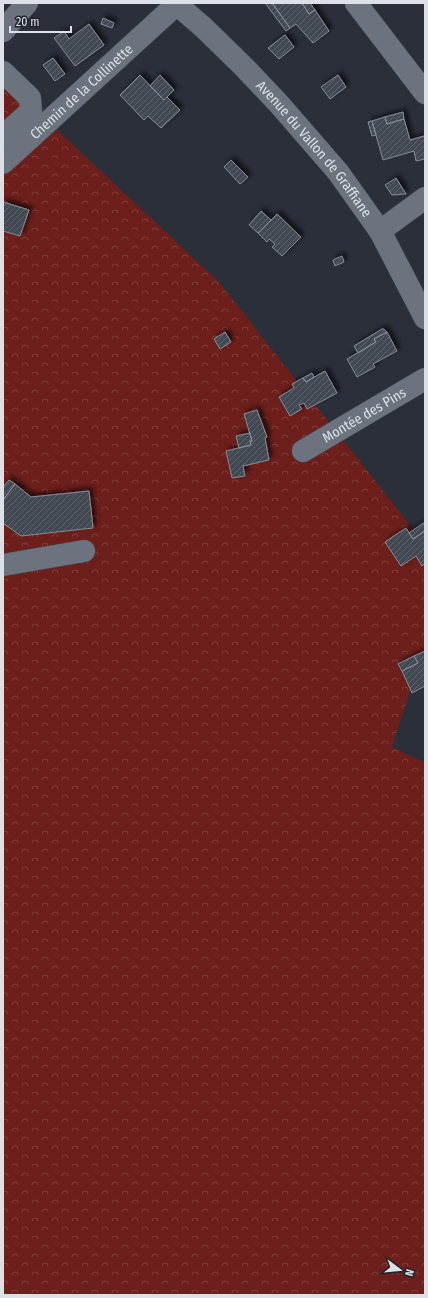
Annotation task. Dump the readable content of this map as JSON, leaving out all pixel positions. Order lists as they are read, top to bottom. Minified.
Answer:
{"streets":{"street":["Chemin de la Collinette","Avenue du Vallon de Graffiane","Montée des Pins"]},"crossings":[["Chemin de la Collinette","Avenue du Vallon de Graffiane"]],"scale_bar":"20 m","north":"right"}
